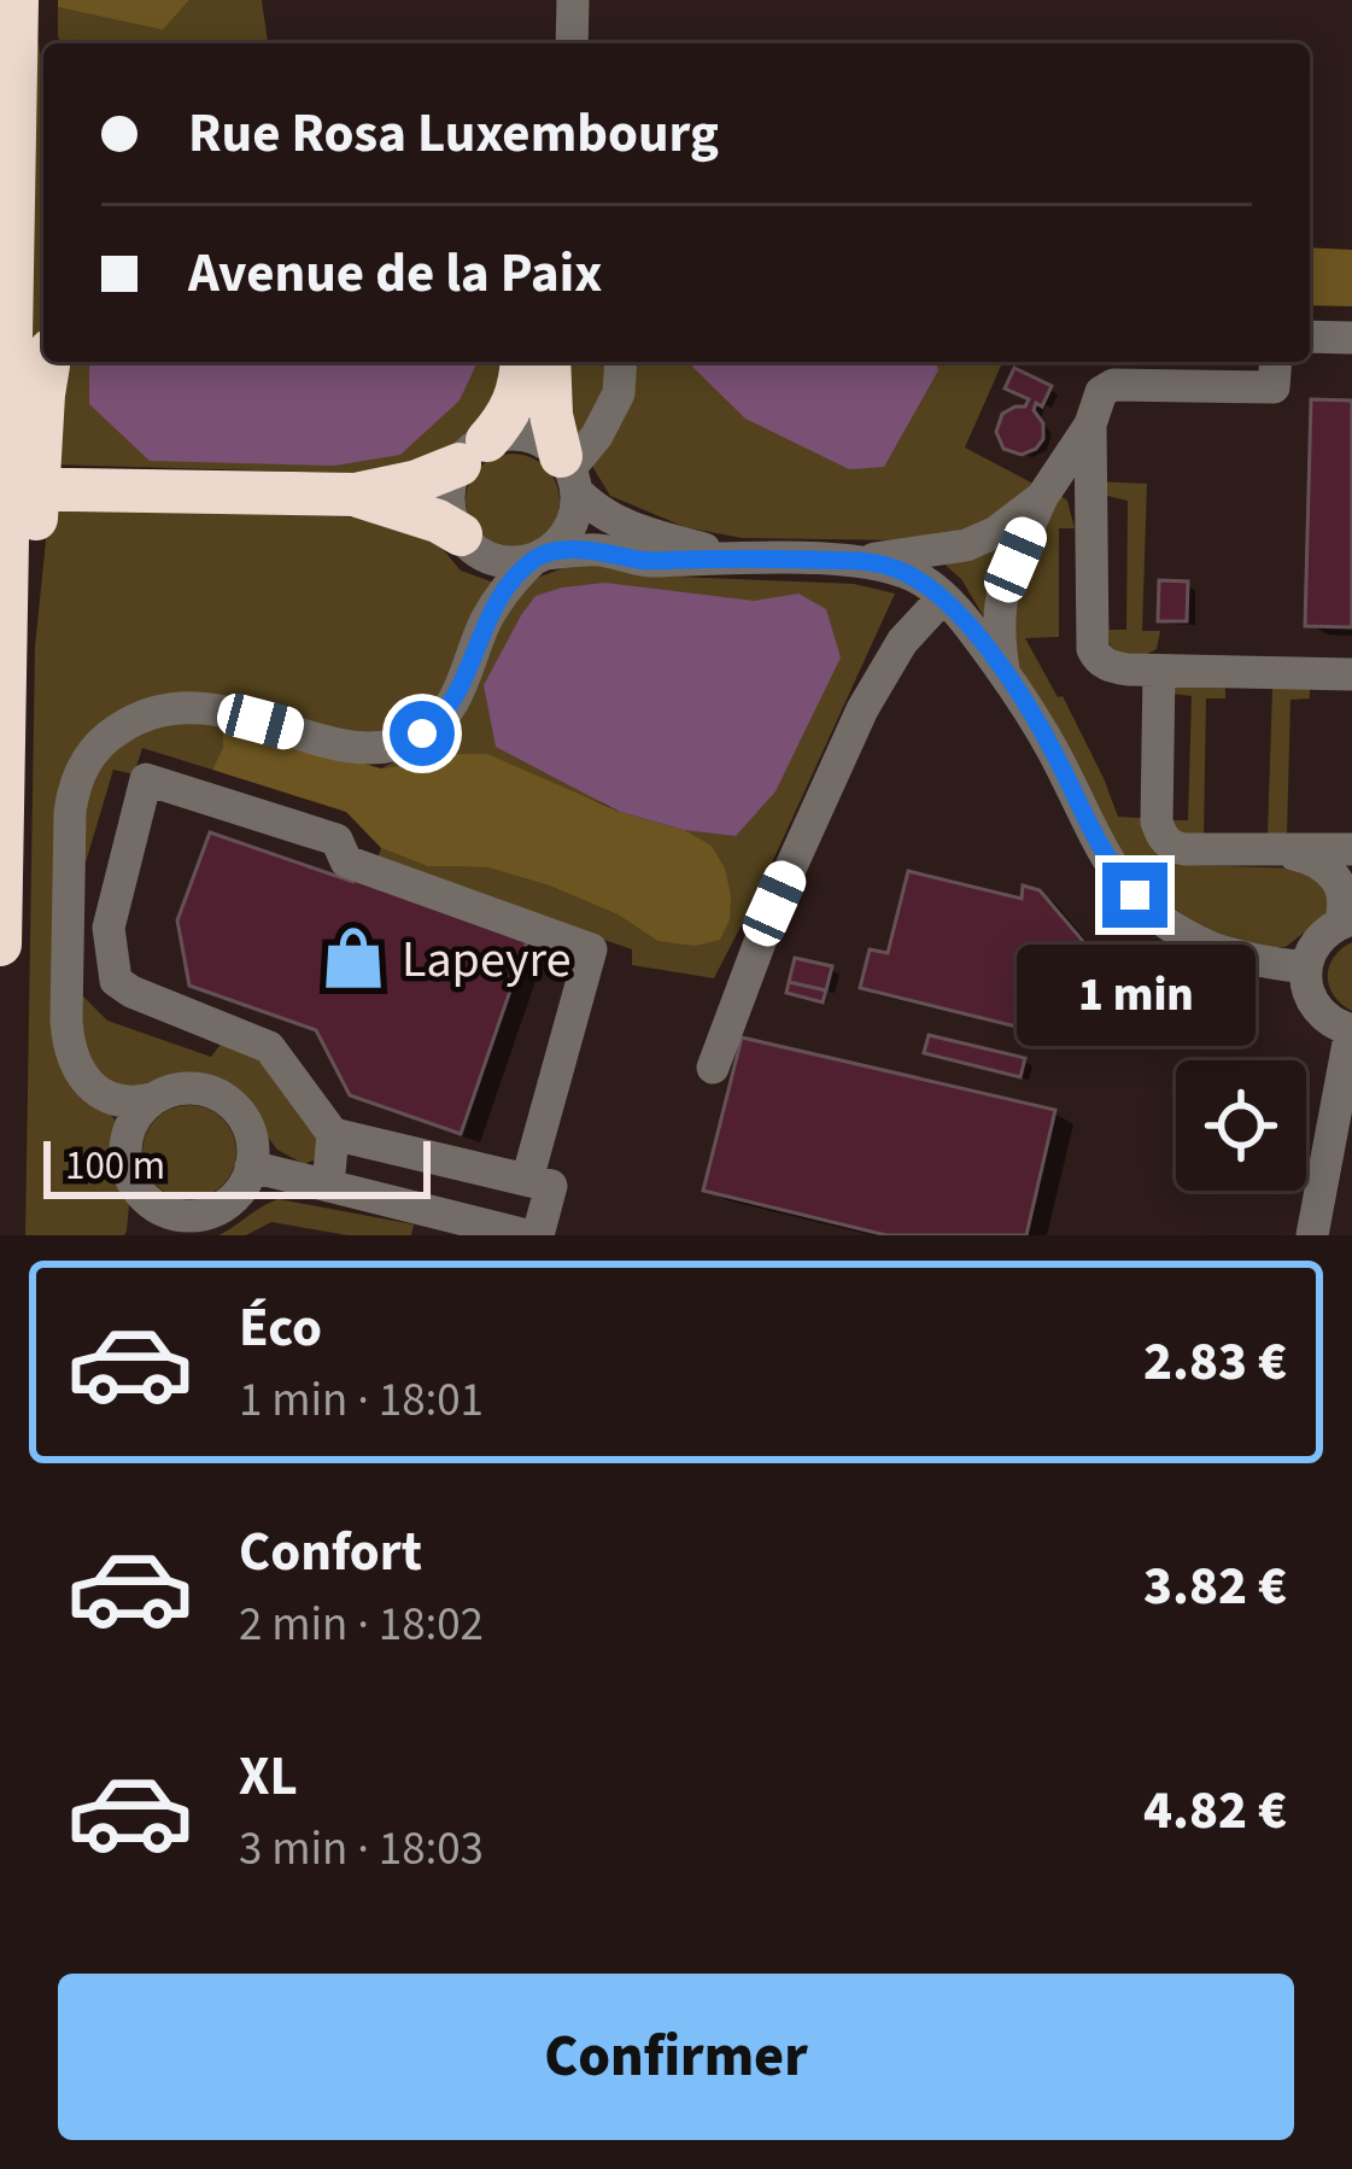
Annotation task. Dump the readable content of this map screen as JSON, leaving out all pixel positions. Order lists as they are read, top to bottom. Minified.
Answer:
{"places":{"shop":["Lapeyre"]},"scale_bar":"100 m","page":{"banner":["Rue Rosa Luxembourg","Avenue de la Paix"],"bubble":"1 min","scale":"100 m","list":[{"name":"Éco","note":"1 min · 18:01","value":"2.83 €"},{"name":"Confort","note":"2 min · 18:02","value":"3.82 €"},{"name":"XL","note":"3 min · 18:03","value":"4.82 €"}],"buttons":"Confirmer"}}
